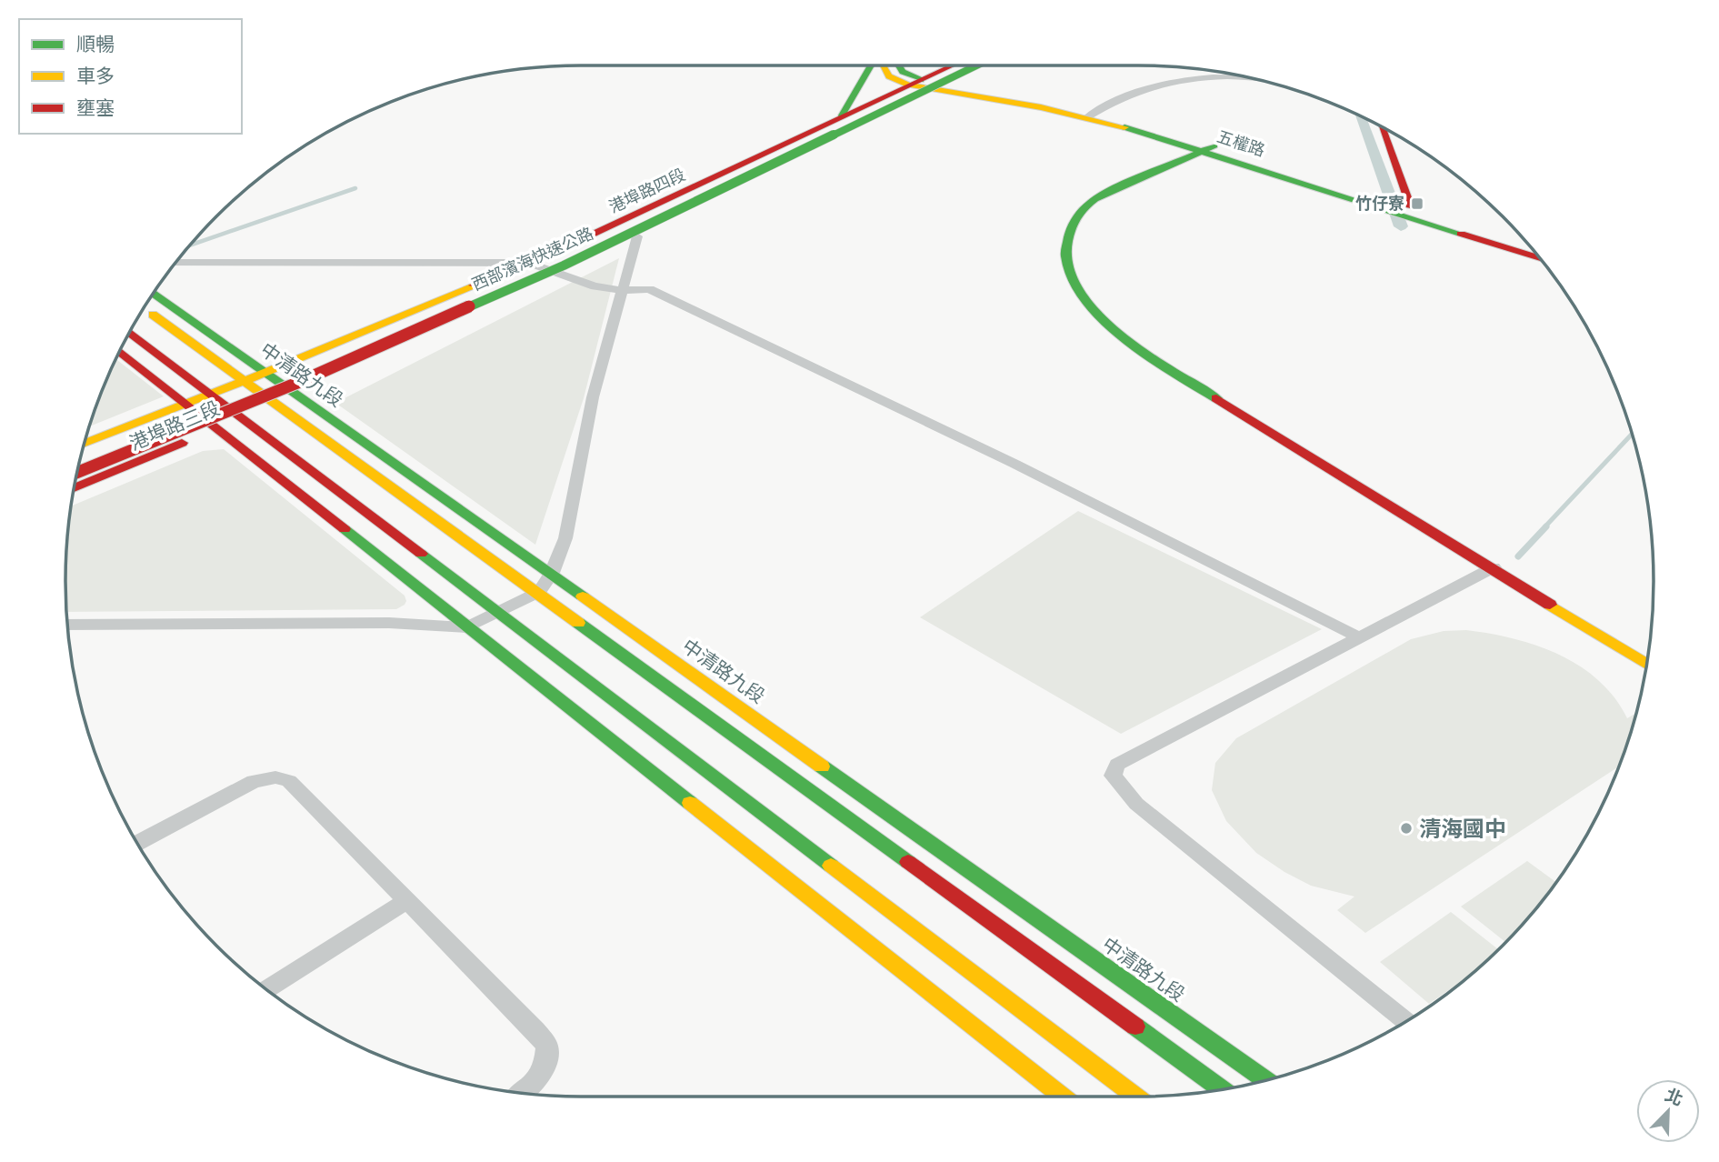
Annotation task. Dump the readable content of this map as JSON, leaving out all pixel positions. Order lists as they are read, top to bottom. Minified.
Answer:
{"streets":{"main road":["五權路","港埠路四段","西部濱海快速公路","中清路九段","港埠路三段"]},"crossings":[["五權路","港埠路四段"],["港埠路四段","中清路九段"],["港埠路四段","港埠路三段"],["中清路九段","港埠路三段"]],"places":{"transit":["竹仔寮"],"other":["清海國中"]},"legend":["順暢","車多","壅塞"],"north":"top right"}
